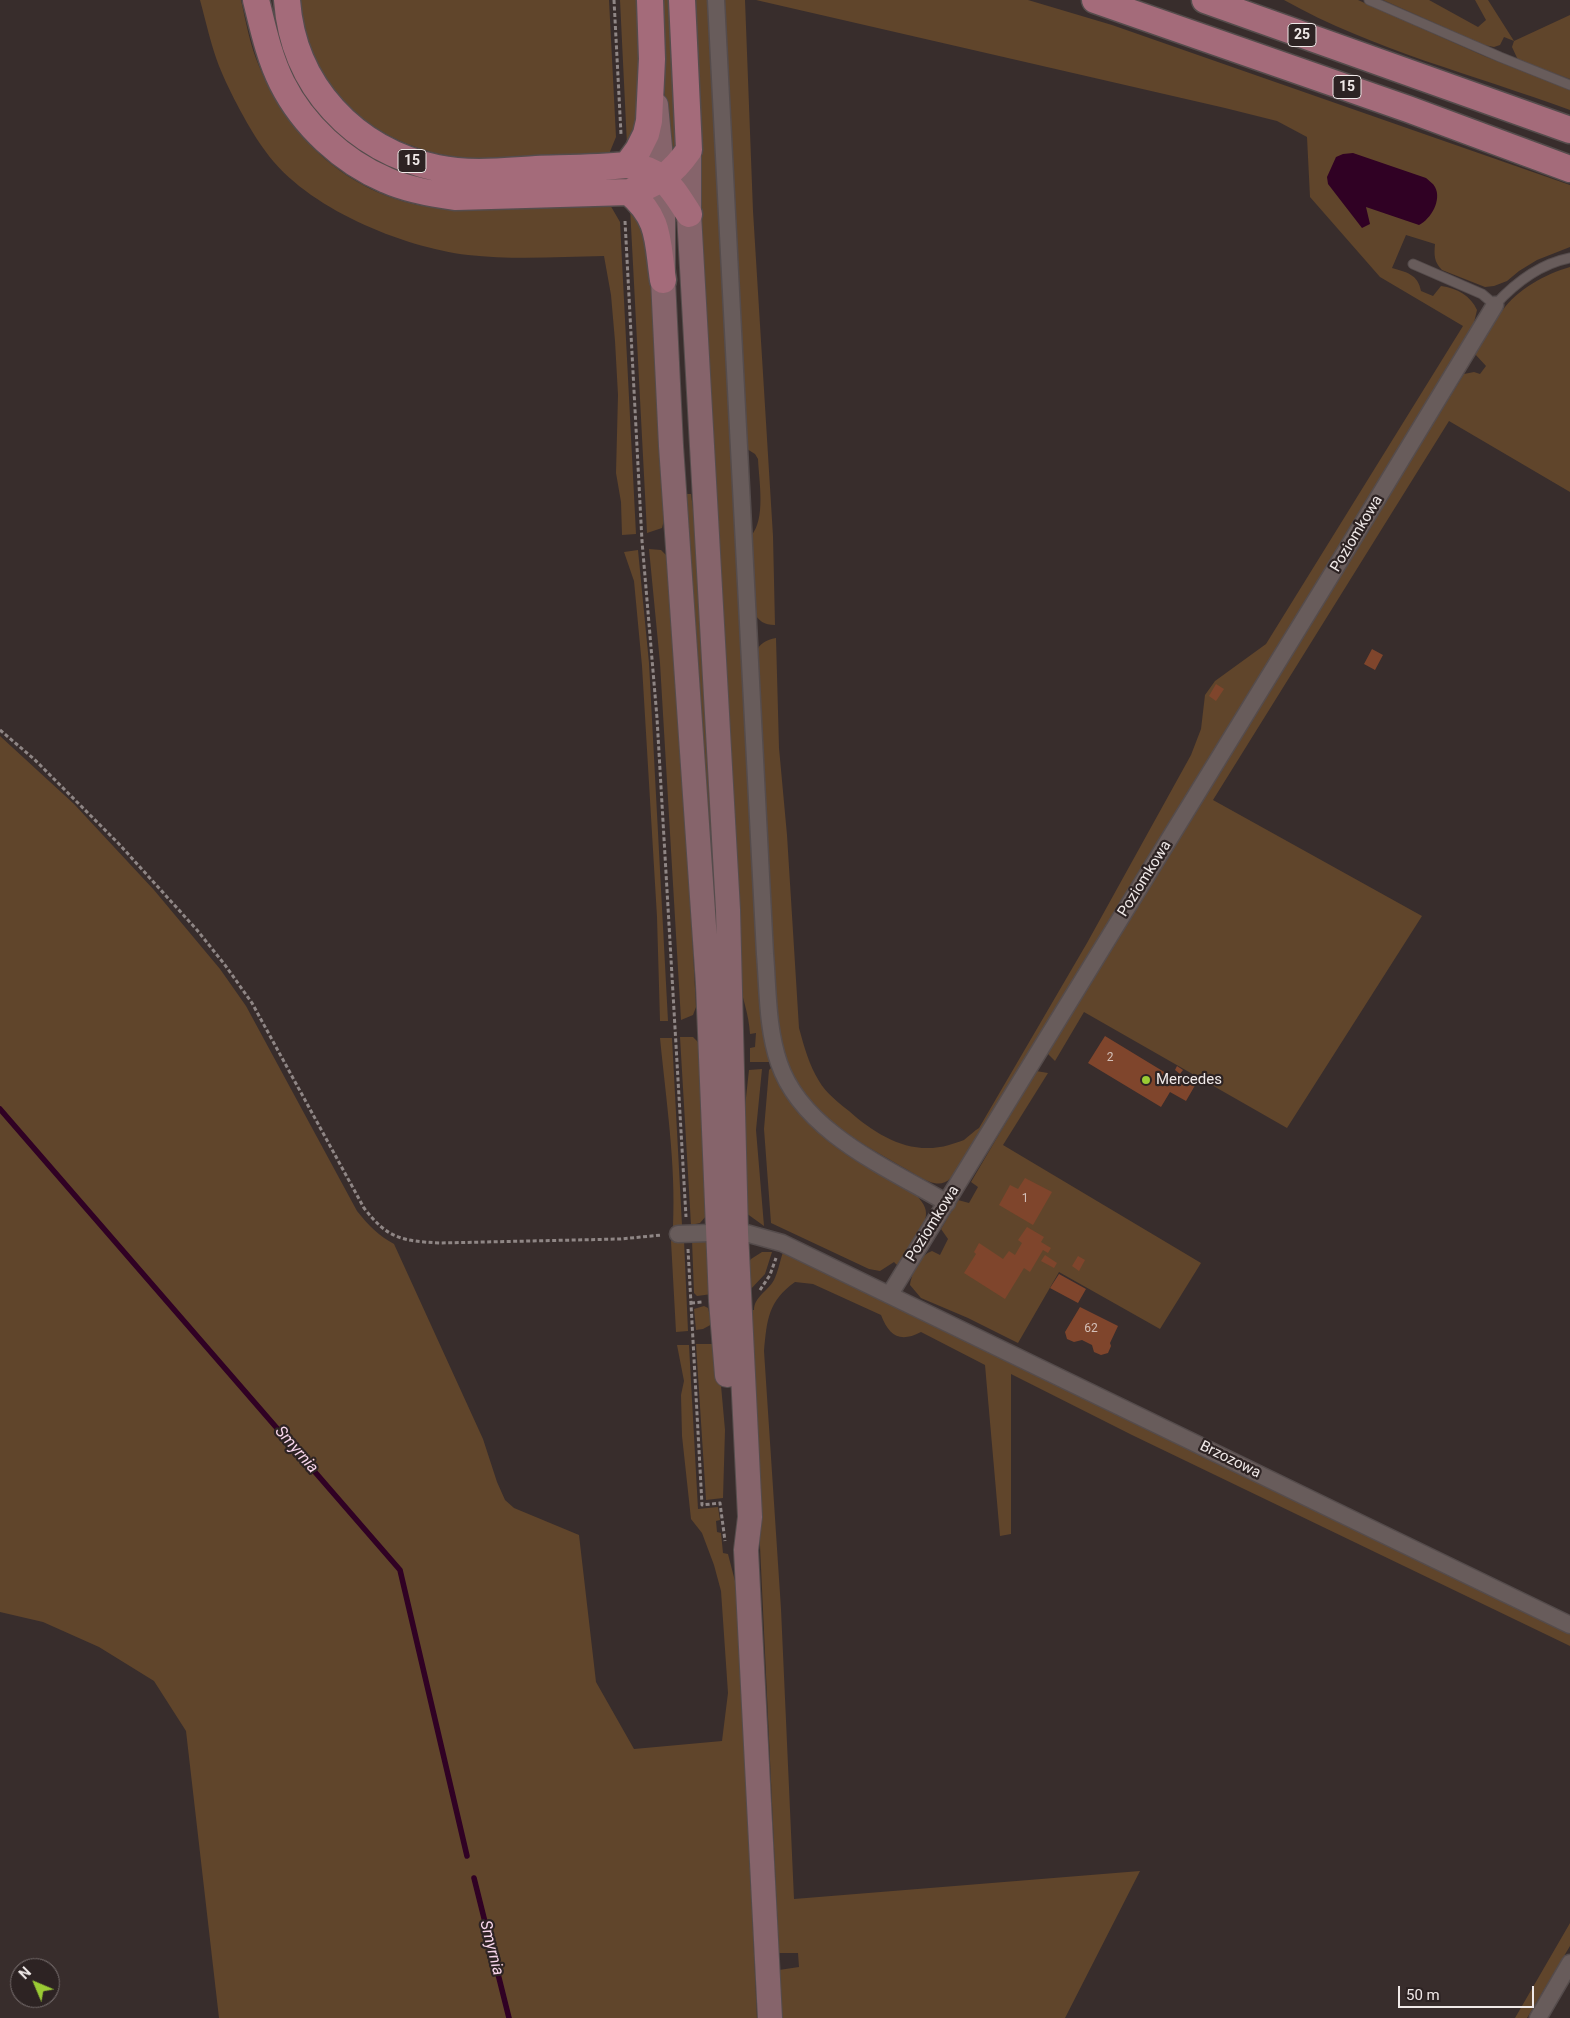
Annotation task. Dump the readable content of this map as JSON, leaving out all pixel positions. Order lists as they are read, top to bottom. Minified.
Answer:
{"streets":{"main road":["25","15"],"street":["Poziomkowa","Brzozowa"]},"crossings":[["Poziomkowa","Brzozowa"]],"water":["Smyrnia"],"places":["Mercedes"],"house_numbers":["2","1","62"],"scale_bar":"50 m","north":"top left"}
